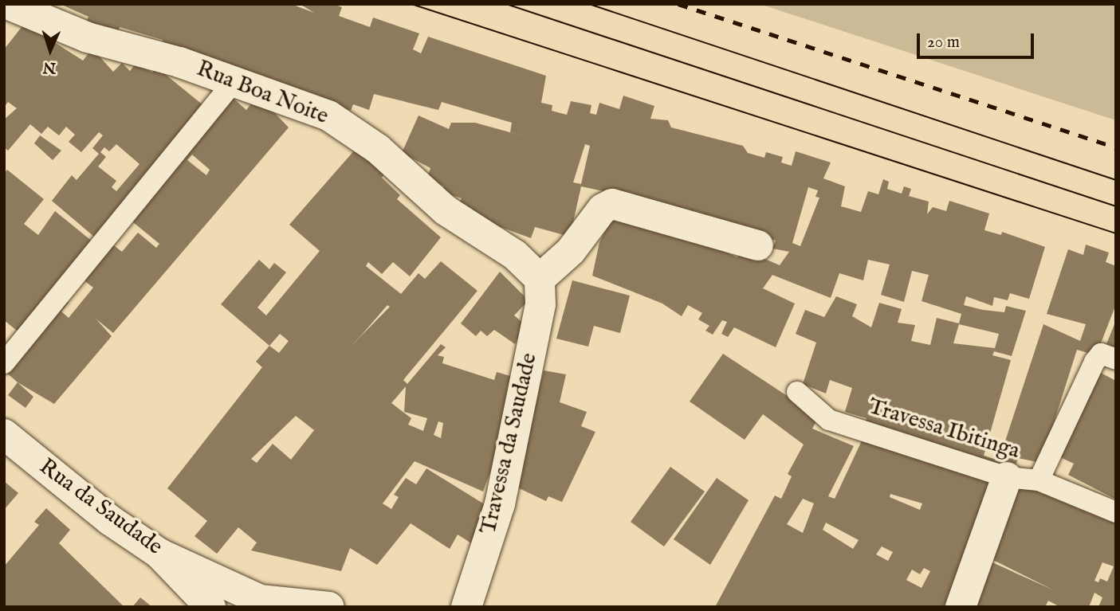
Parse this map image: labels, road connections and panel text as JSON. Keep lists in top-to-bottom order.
{
  "streets": {
    "street": ["Rua Boa Noite", "Travessa da Saudade", "Rua da Saudade"],
    "lane": ["Travessa Ibitinga"]
  },
  "crossings": [
    ["Rua Boa Noite", "Travessa da Saudade"]
  ],
  "scale_bar": "20 m",
  "north": "bottom"
}
